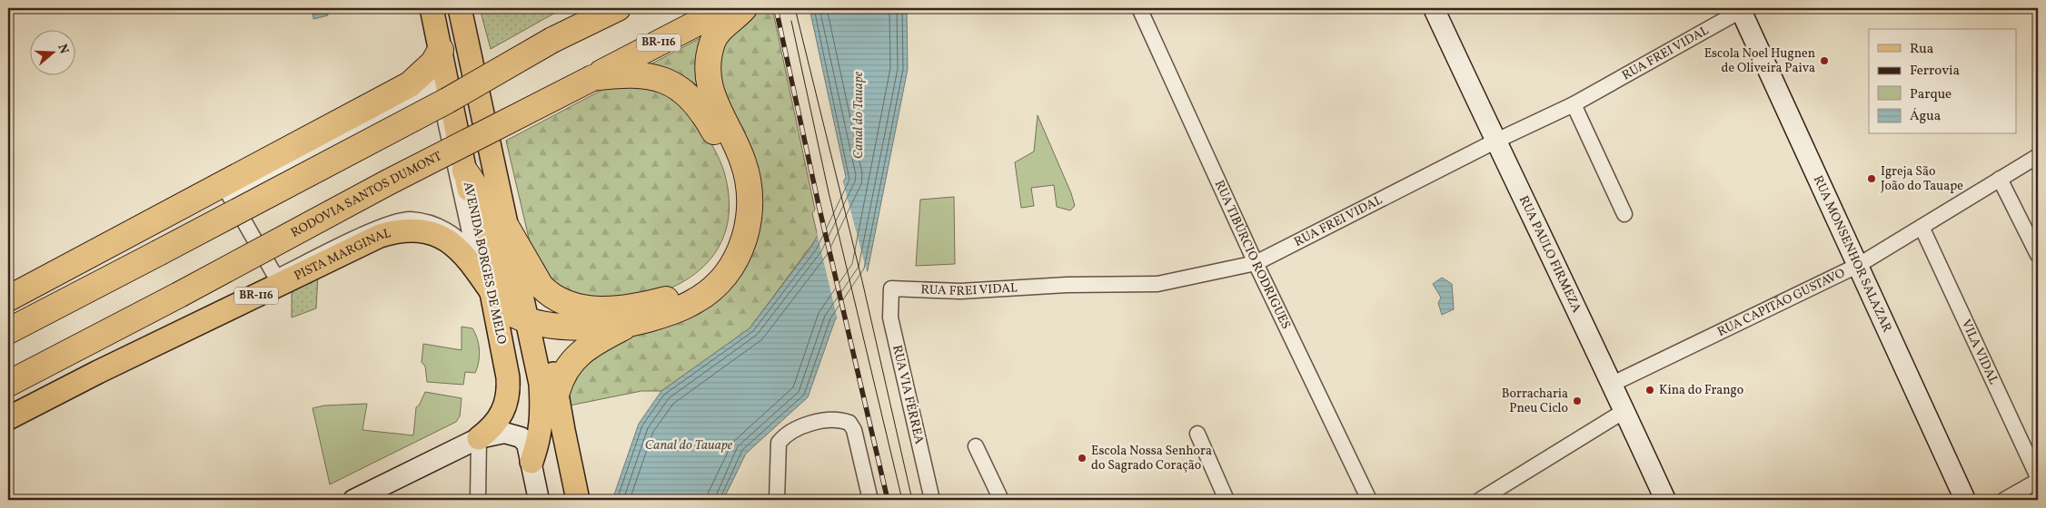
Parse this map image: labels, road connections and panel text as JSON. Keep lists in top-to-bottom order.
{
  "streets": {
    "highway": ["BR-116", "RODOVIA SANTOS DUMONT"],
    "main road": ["PISTA MARGINAL", "AVENIDA BORGES DE MELO"],
    "street": [
      "RUA FREI VIDAL",
      "RUA PAULO FIRMEZA",
      "RUA MONSENHOR SALAZAR",
      "RUA TIBÚRCIO RODRIGUES",
      "RUA CAPITÃO GUSTAVO",
      "VILA VIDAL",
      "RUA VIA FÉRREA"
    ]
  },
  "crossings": [
    ["RUA FREI VIDAL", "RUA PAULO FIRMEZA"],
    ["RUA FREI VIDAL", "RUA MONSENHOR SALAZAR"],
    ["RUA FREI VIDAL", "RUA TIBÚRCIO RODRIGUES"],
    ["RUA FREI VIDAL", "RUA VIA FÉRREA"],
    ["RUA PAULO FIRMEZA", "RUA CAPITÃO GUSTAVO"],
    ["RUA MONSENHOR SALAZAR", "RUA CAPITÃO GUSTAVO"],
    ["PISTA MARGINAL", "AVENIDA BORGES DE MELO"],
    ["RUA CAPITÃO GUSTAVO", "VILA VIDAL"]
  ],
  "water": ["Canal do Tauape"],
  "places": [
    "Escola Noel Hugnen de Oliveira Paiva",
    "Igreja São João do Tauape",
    "Kina do Frango",
    "Borracharia Pneu Ciclo",
    "Escola Nossa Senhora do Sagrado Coração"
  ],
  "legend": [
    "Rua",
    "Ferrovia",
    "Parque",
    "Água"
  ],
  "north": "right"
}
